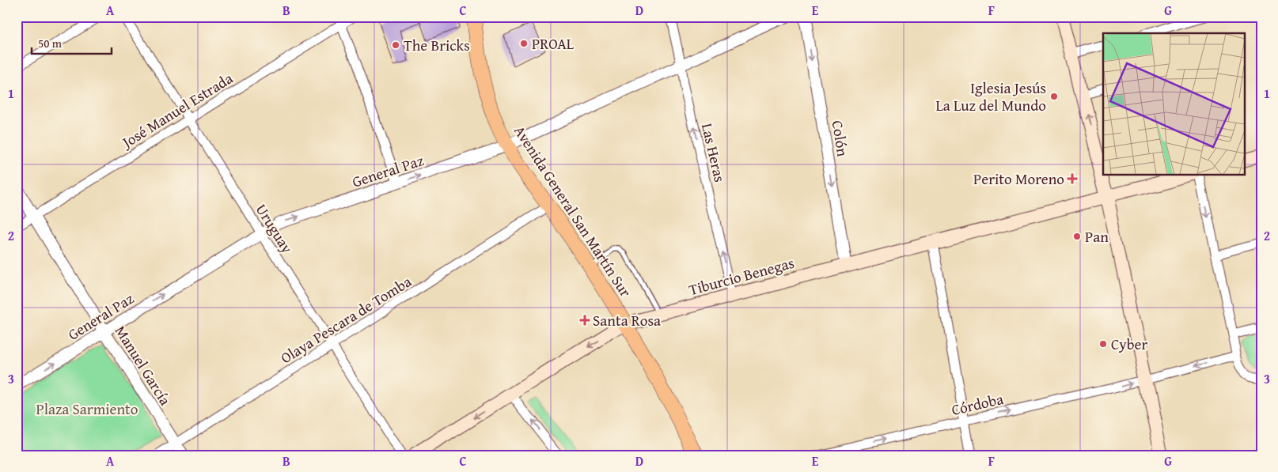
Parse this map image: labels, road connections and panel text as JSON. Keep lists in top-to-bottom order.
{
  "streets": {
    "main road": ["Avenida General San Martín Sur", "Tiburcio Benegas"],
    "street": [
      "José Manuel Estrada",
      "Colón",
      "Las Heras",
      "General Paz",
      "Uruguay",
      "Olaya Pescara de Tomba",
      "Manuel García",
      "Córdoba"
    ]
  },
  "crossings": [
    ["José Manuel Estrada", "Uruguay"],
    ["José Manuel Estrada", "Manuel García"],
    ["Colón", "Tiburcio Benegas"],
    ["Las Heras", "General Paz"],
    ["Las Heras", "Tiburcio Benegas"],
    ["General Paz", "Avenida General San Martín Sur"],
    ["General Paz", "Uruguay"],
    ["General Paz", "Manuel García"],
    ["Avenida General San Martín Sur", "Tiburcio Benegas"],
    ["Avenida General San Martín Sur", "Olaya Pescara de Tomba"],
    ["Uruguay", "Olaya Pescara de Tomba"],
    ["Olaya Pescara de Tomba", "Manuel García"]
  ],
  "one_way": ["Colón", "Las Heras", "General Paz"],
  "parks": ["Plaza Sarmiento"],
  "places": {
    "other": [
      "PROAL",
      "The Bricks",
      "Iglesia Jesús La Luz del Mundo",
      "Pan",
      "Cyber"
    ],
    "health": ["Perito Moreno", "Santa Rosa"]
  },
  "scale_bar": "50 m",
  "grid": {
    "columns": [
      "A",
      "B",
      "C",
      "D",
      "E",
      "F",
      "G"
    ],
    "rows": ["1", "2", "3"]
  }
}
